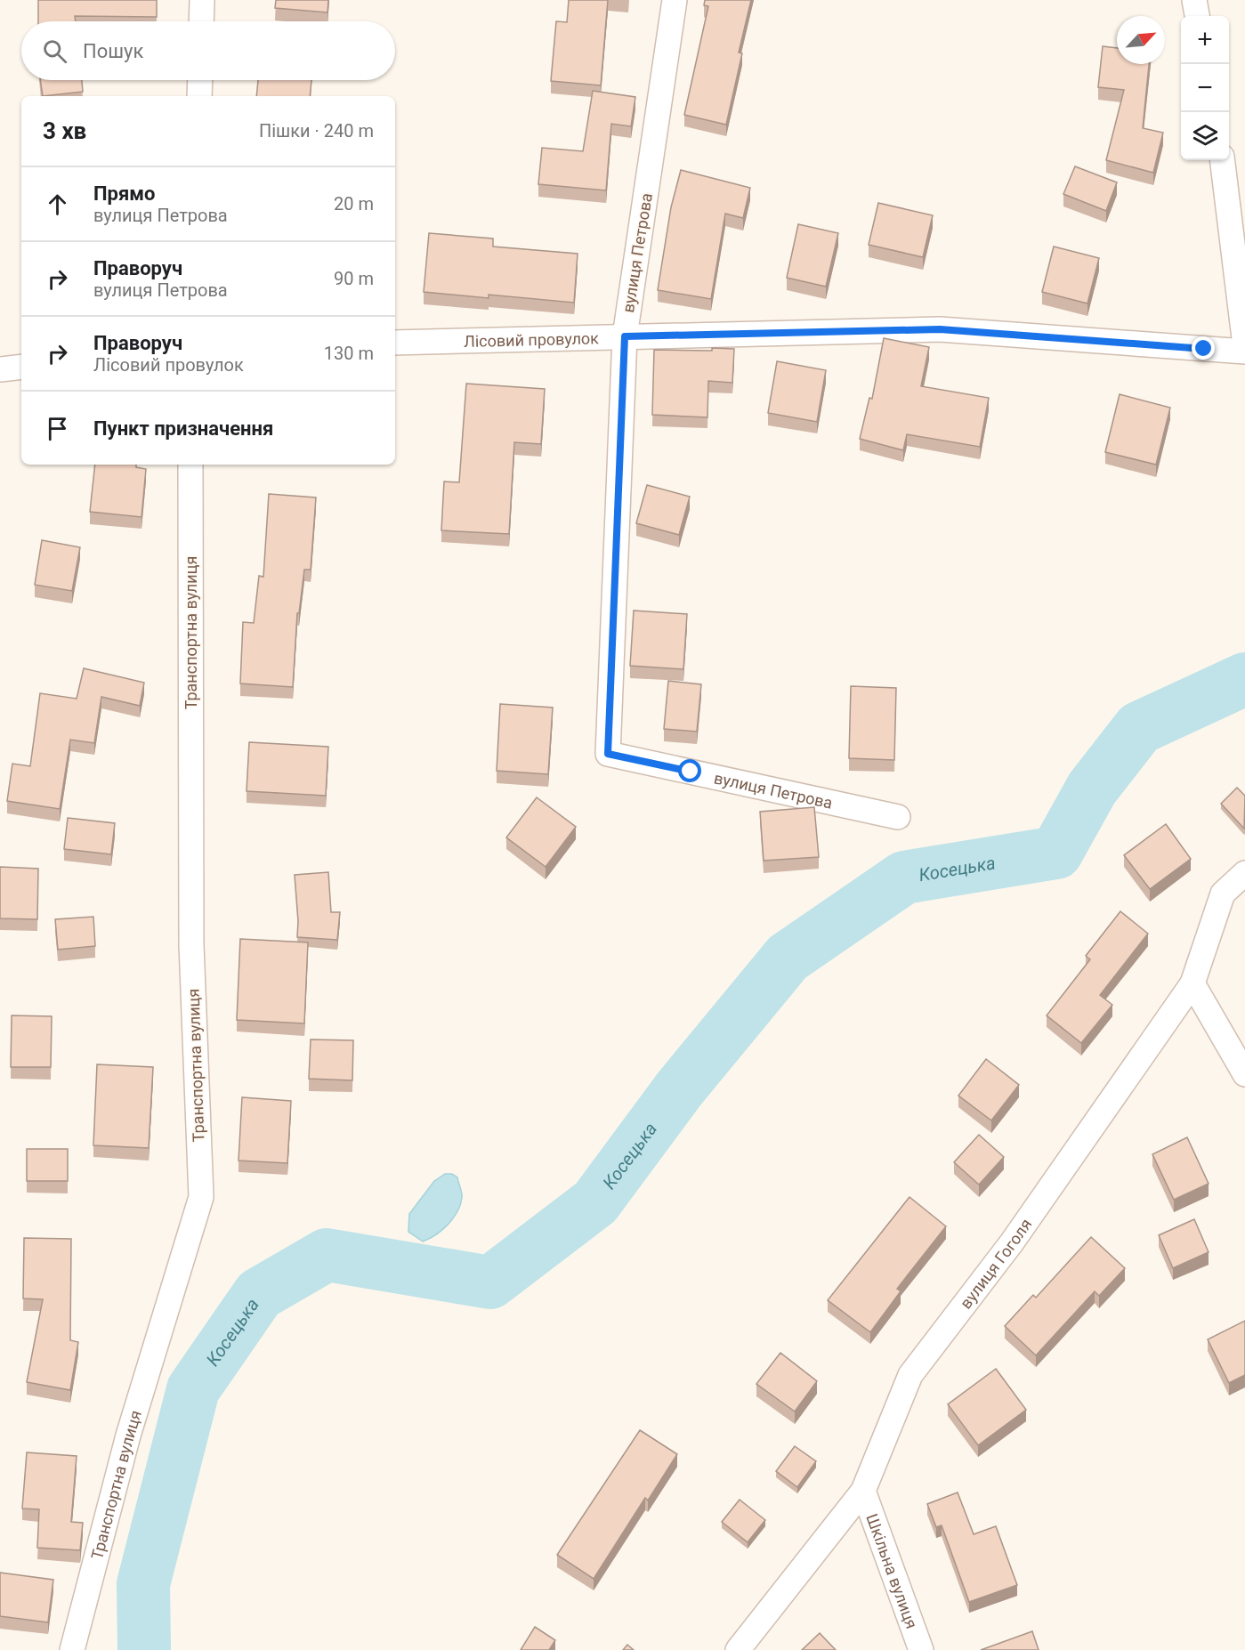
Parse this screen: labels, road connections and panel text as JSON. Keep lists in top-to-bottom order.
{
  "streets": {
    "street": [
      "вулиця Петрова",
      "Лісовий провулок",
      "Транспортна вулиця",
      "вулиця Гоголя",
      "Шкільна вулиця"
    ]
  },
  "crossings": [
    ["вулиця Петрова", "Лісовий провулок"],
    ["вулиця Гоголя", "Шкільна вулиця"]
  ],
  "water": ["Косецька"],
  "north": "top right",
  "page": {
    "map_buttons": ["+", "−"],
    "search": "Пошук",
    "heading": ["3 хв", "Пішки · 240 m"],
    "list": [
      ["Прямо", "вулиця Петрова", "20 m"],
      ["Праворуч", "вулиця Петрова", "90 m"],
      ["Праворуч", "Лісовий провулок", "130 m"],
      "Пункт призначення"
    ]
  }
}
